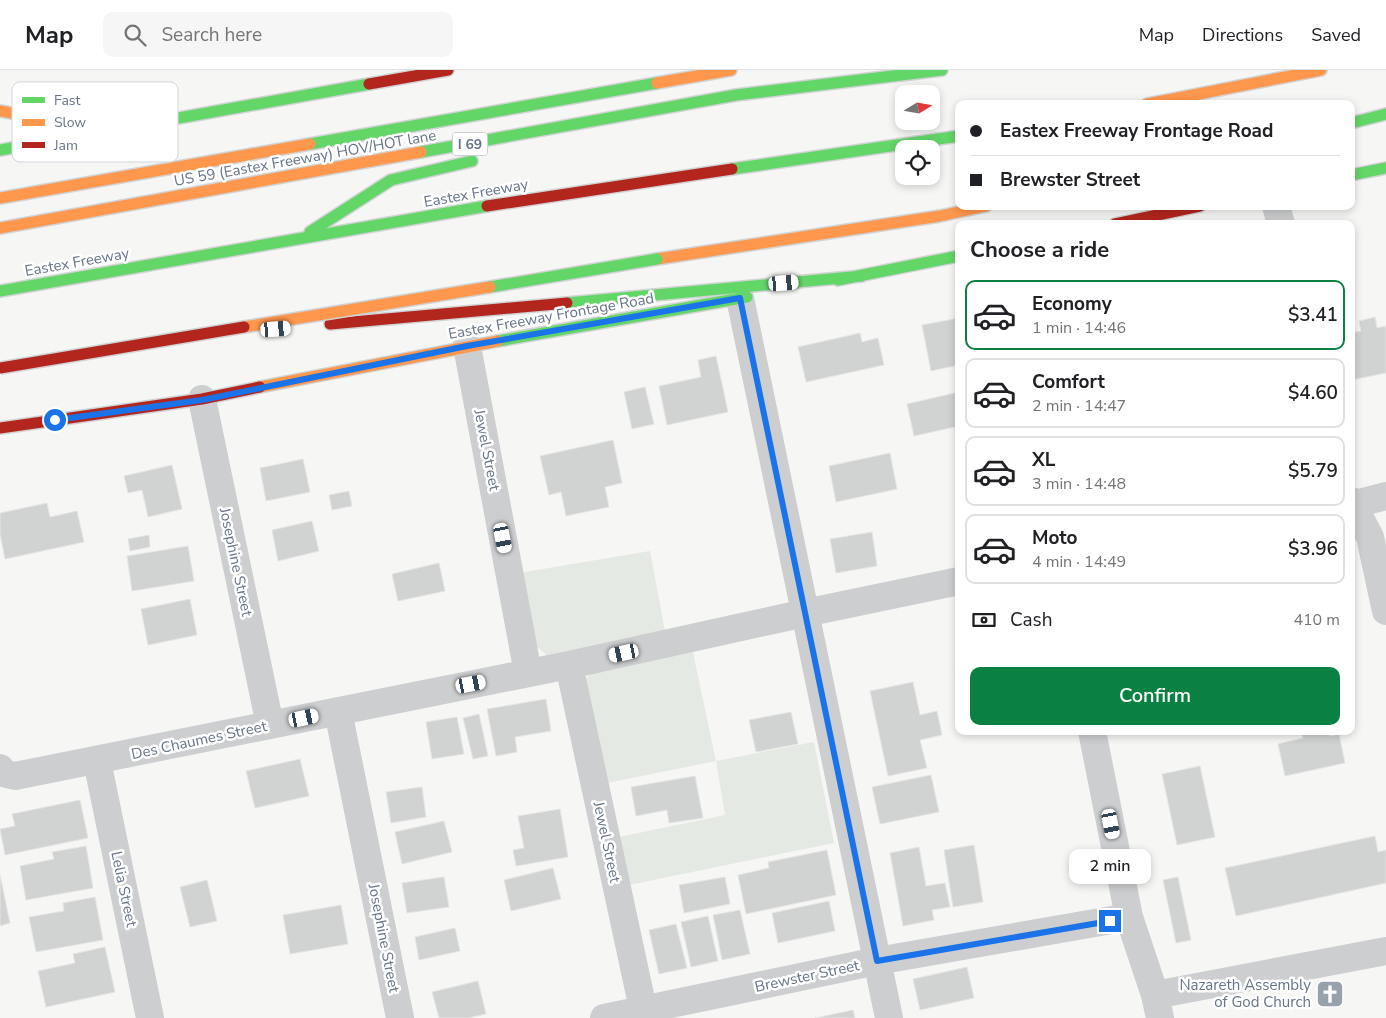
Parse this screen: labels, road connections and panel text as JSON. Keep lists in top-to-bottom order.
{
  "streets": {
    "main road": [
      "I 69",
      "US 59 (Eastex Freeway) HOV/HOT lane",
      "Eastex Freeway",
      "Eastex Freeway Frontage Road"
    ],
    "street": [
      "Jewel Street",
      "Josephine Street",
      "Des Chaumes Street",
      "Lelia Street",
      "Brewster Street"
    ]
  },
  "crossings": [
    ["Eastex Freeway Frontage Road", "Jewel Street"],
    ["Eastex Freeway Frontage Road", "Josephine Street"],
    ["Jewel Street", "Des Chaumes Street"],
    ["Jewel Street", "Brewster Street"],
    ["Josephine Street", "Des Chaumes Street"],
    ["Des Chaumes Street", "Lelia Street"]
  ],
  "places": {
    "church": ["Nazareth Assembly of God Church"]
  },
  "legend": ["Fast", "Slow", "Jam"],
  "north": "right",
  "page": {
    "header": "Map",
    "search": "Search here",
    "nav": ["Map", "Directions", "Saved"],
    "banner": ["Eastex Freeway Frontage Road", "Brewster Street"],
    "heading": "Choose a ride",
    "list": [
      {
        "name": "Economy",
        "note": "1 min · 14:46",
        "value": "$3.41"
      },
      {
        "name": "Comfort",
        "note": "2 min · 14:47",
        "value": "$4.60"
      },
      {
        "name": "XL",
        "note": "3 min · 14:48",
        "value": "$5.79"
      },
      {
        "name": "Moto",
        "note": "4 min · 14:49",
        "value": "$3.96"
      }
    ],
    "pay": ["Cash", "410 m"],
    "buttons": "Confirm",
    "bubble": "2 min"
  }
}
